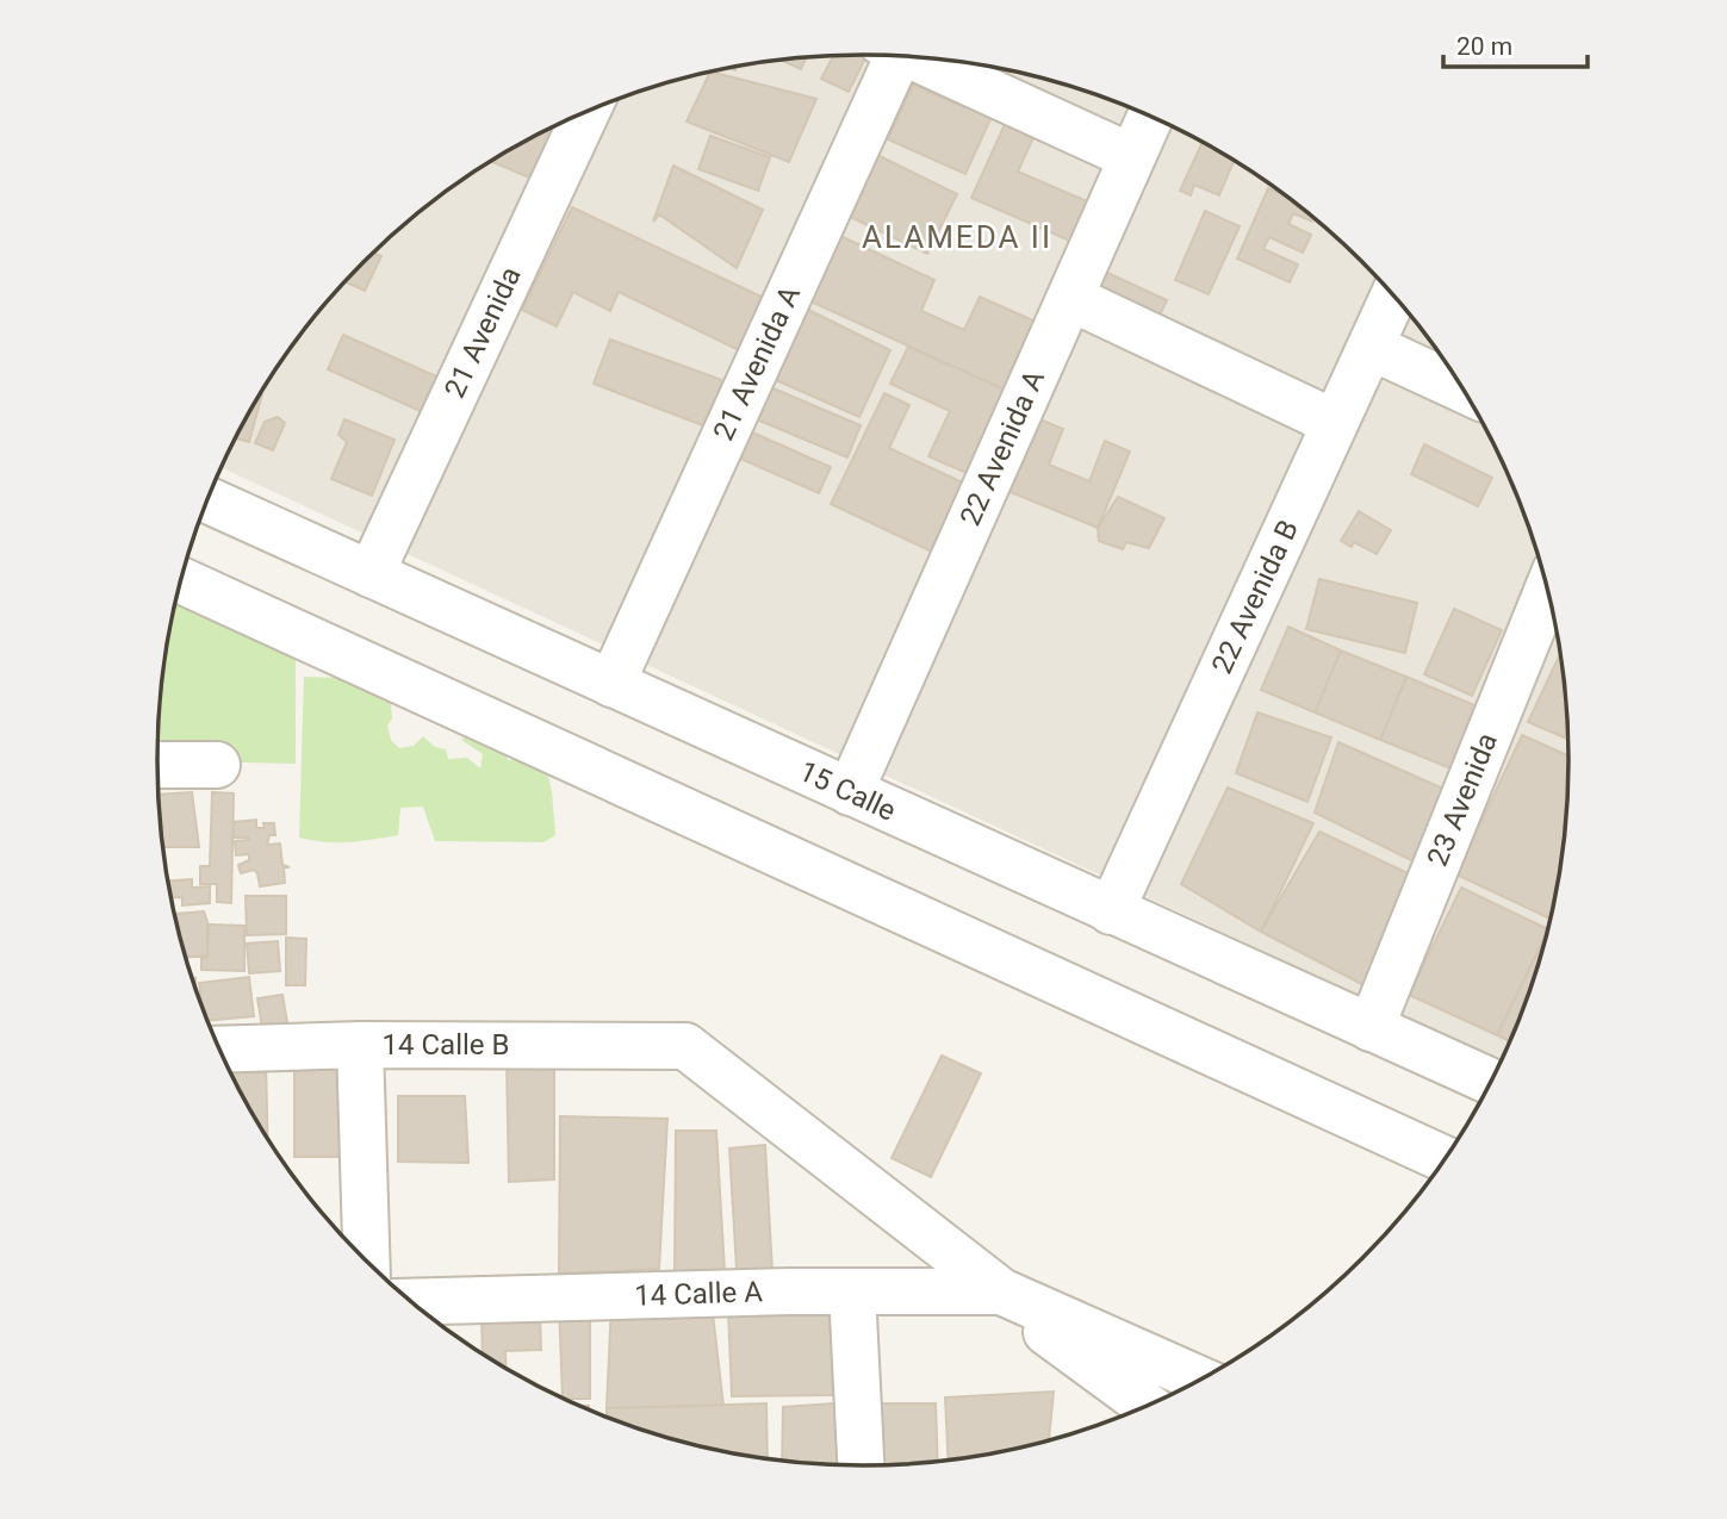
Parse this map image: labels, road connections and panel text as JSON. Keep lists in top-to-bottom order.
{
  "streets": {
    "street": [
      "21 Avenida",
      "21 Avenida A",
      "22 Avenida A",
      "22 Avenida B",
      "15 Calle",
      "23 Avenida",
      "14 Calle B",
      "14 Calle A"
    ]
  },
  "crossings": [
    ["21 Avenida", "15 Calle"],
    ["21 Avenida A", "15 Calle"],
    ["22 Avenida A", "15 Calle"],
    ["22 Avenida B", "15 Calle"],
    ["15 Calle", "23 Avenida"],
    ["14 Calle B", "14 Calle A"]
  ],
  "districts": ["ALAMEDA II"],
  "scale_bar": "20 m"
}
